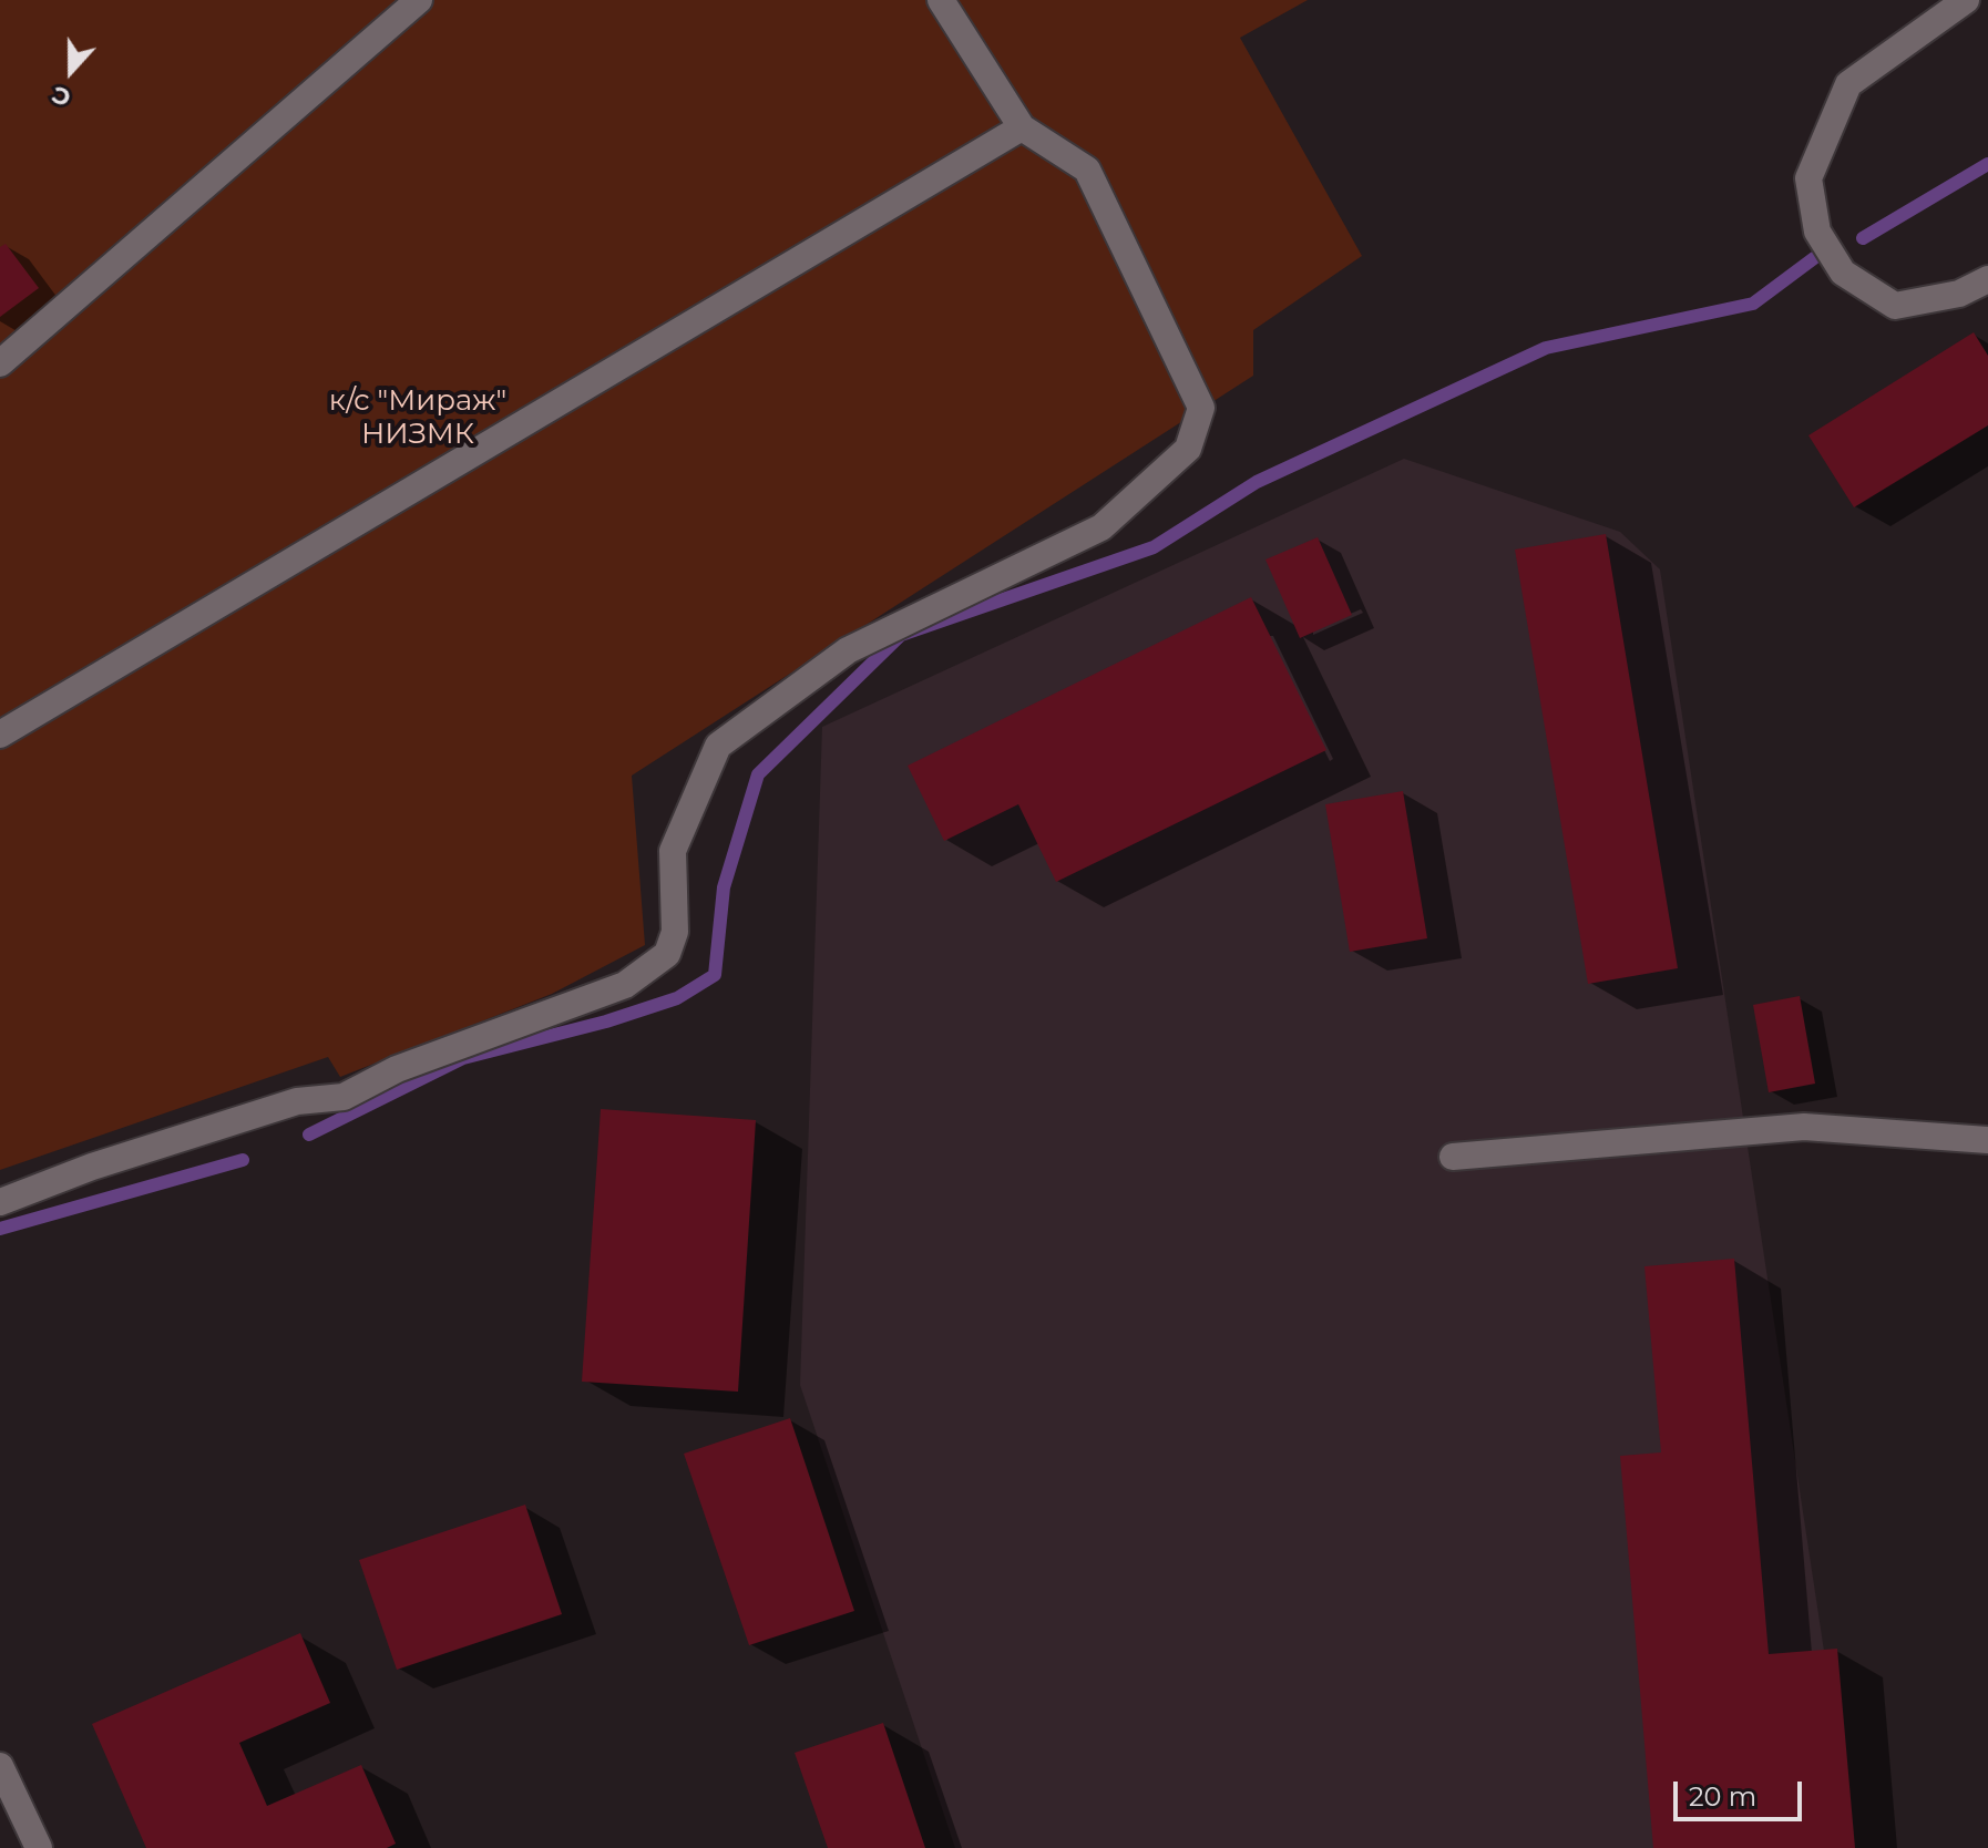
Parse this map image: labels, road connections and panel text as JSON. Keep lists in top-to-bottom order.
{
  "parks": ["к/с \"Мираж\" НИЗМК"],
  "scale_bar": "20 m",
  "north": "bottom"
}
